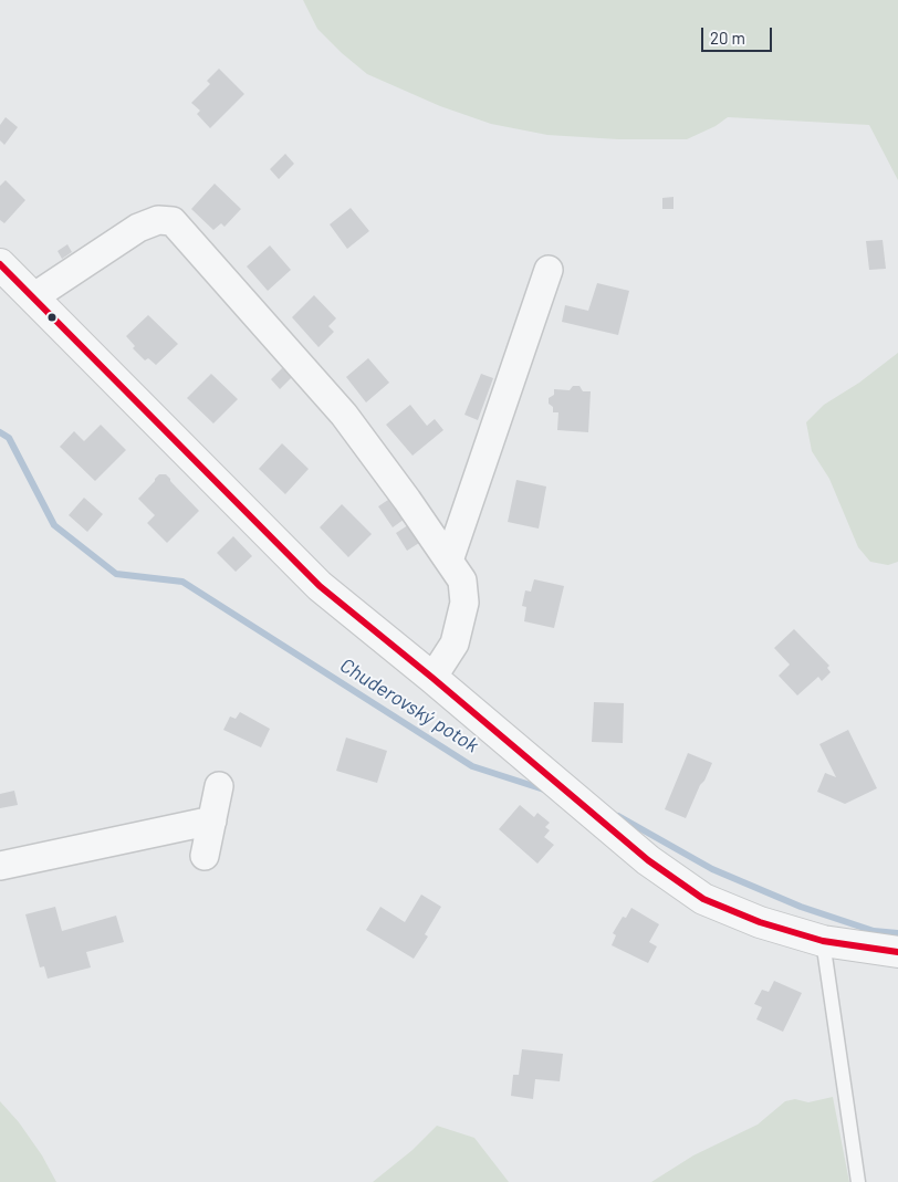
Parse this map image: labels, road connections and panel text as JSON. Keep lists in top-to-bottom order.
{
  "water": ["Chuderovský potok"],
  "scale_bar": "20 m"
}
